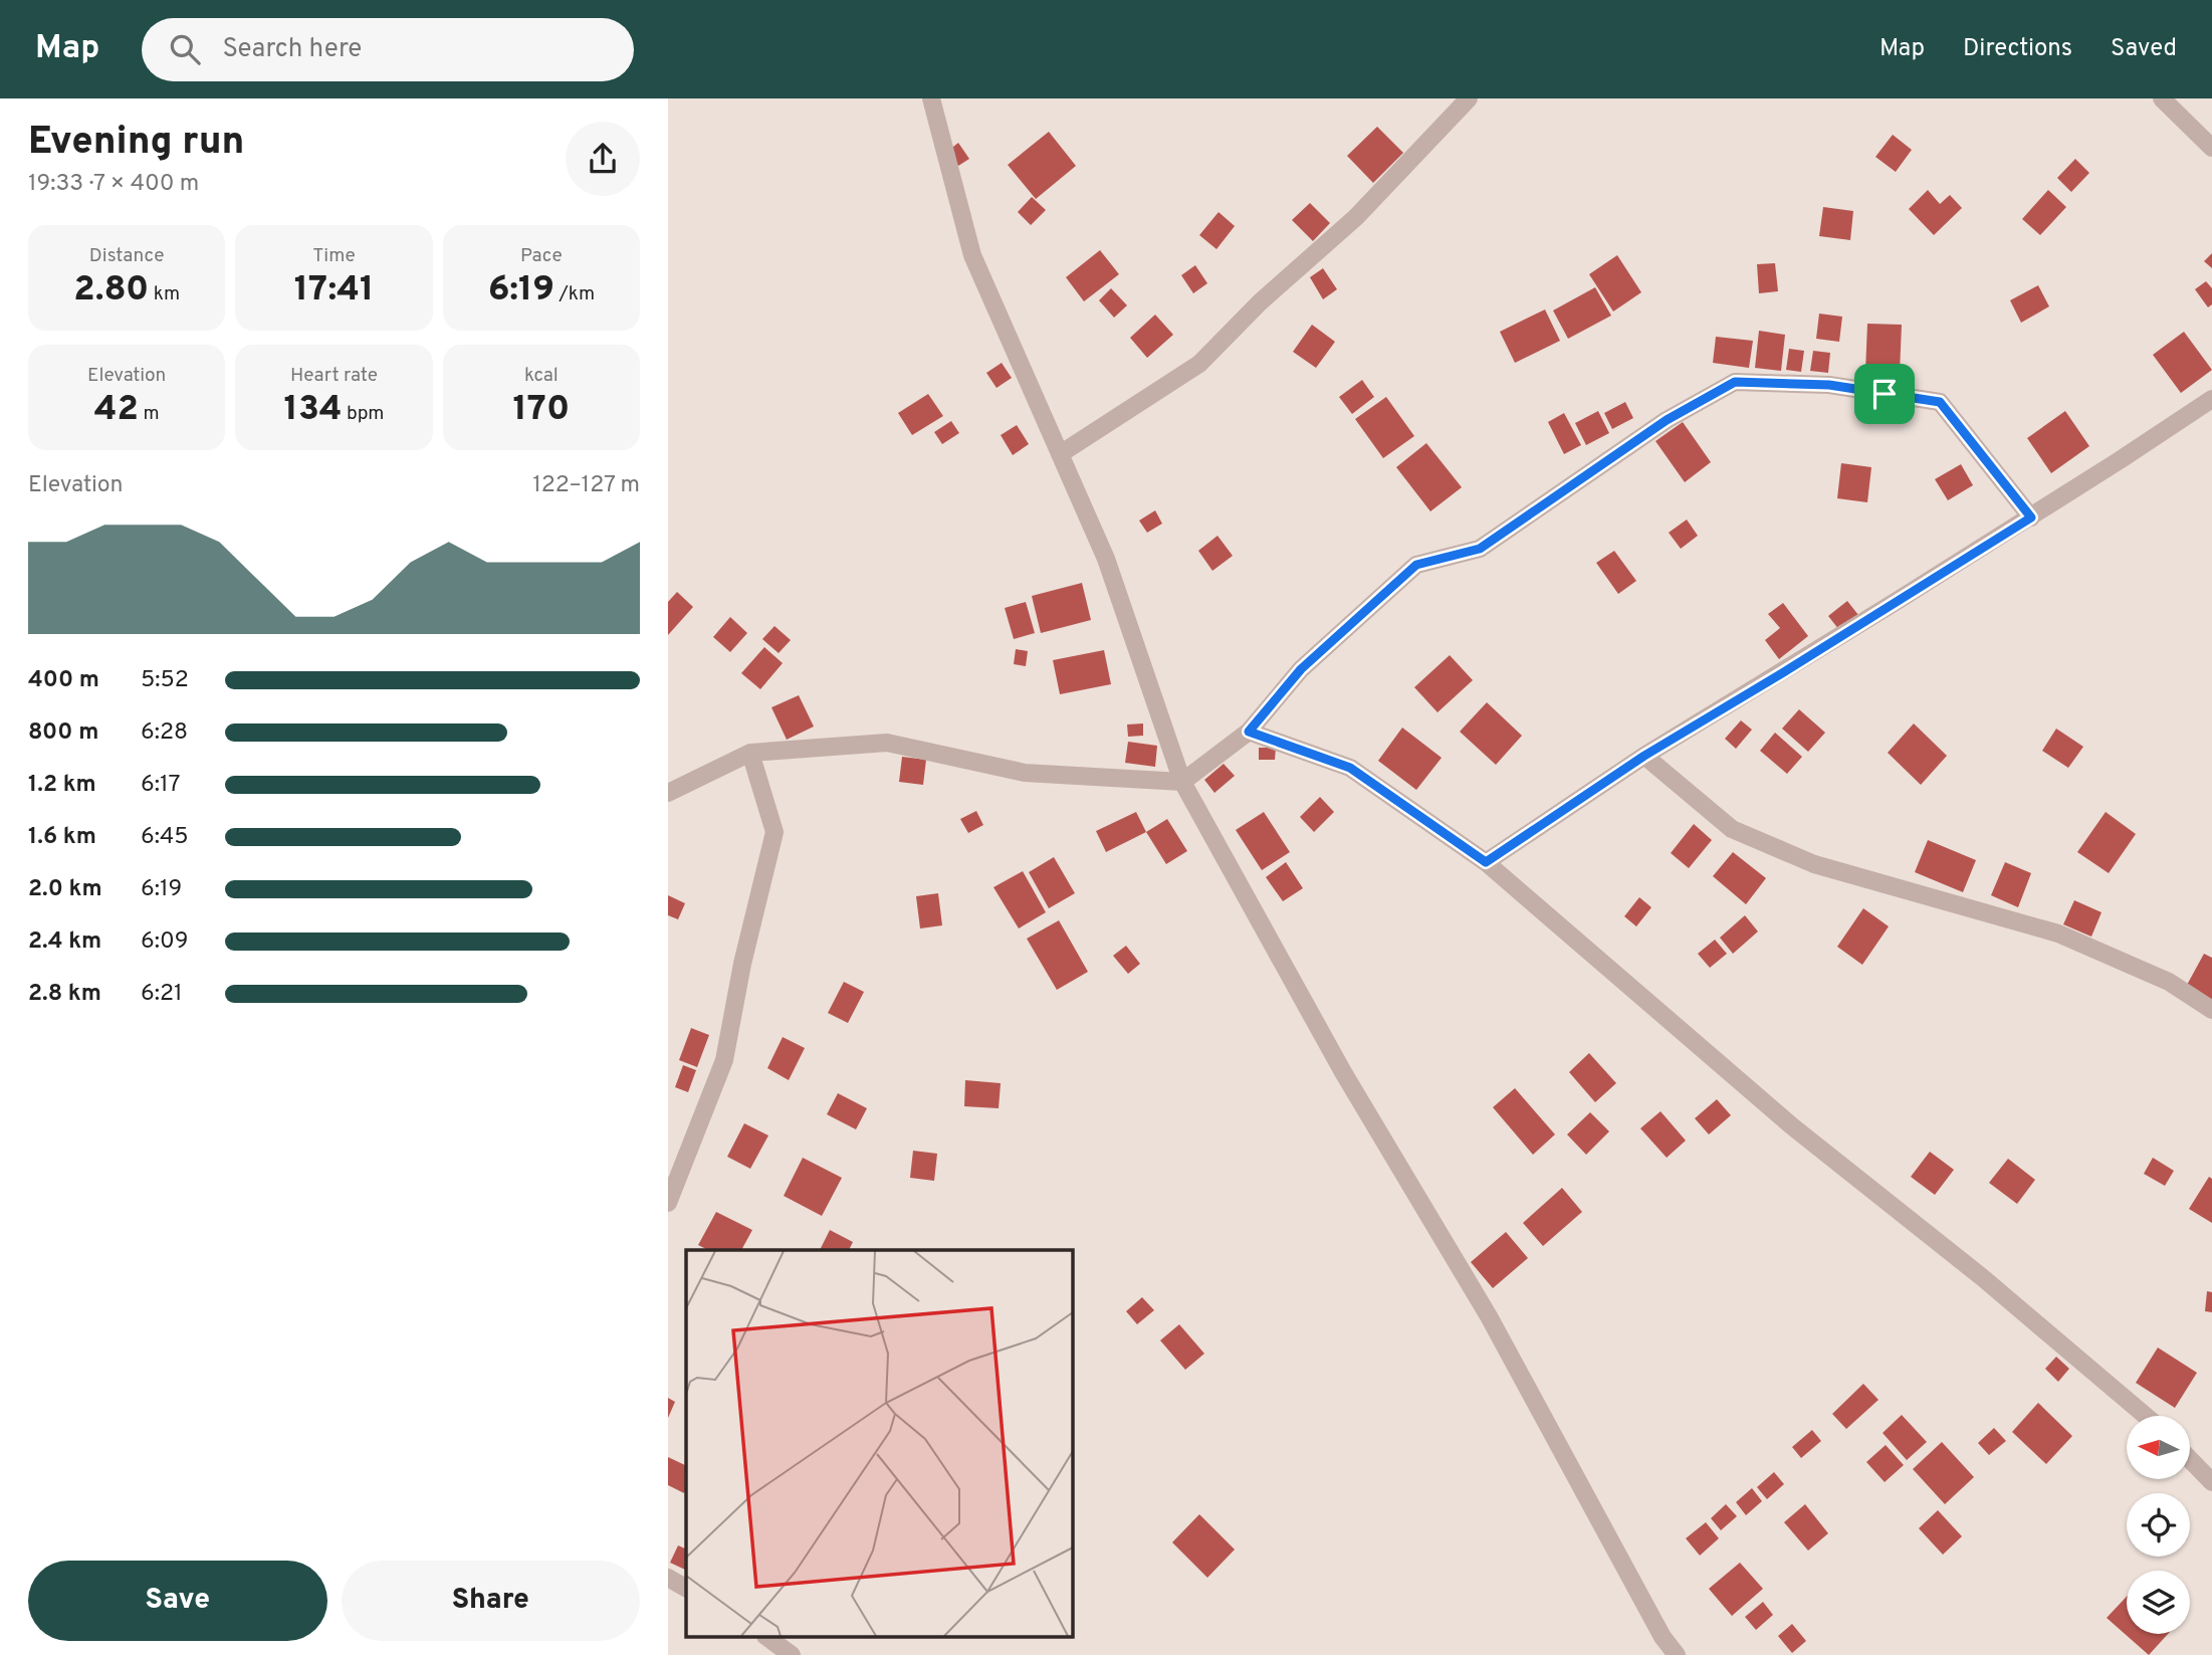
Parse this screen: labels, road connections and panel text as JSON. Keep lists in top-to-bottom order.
{
  "north": "left",
  "page": {
    "header": "Map",
    "search": "Search here",
    "nav": ["Map", "Directions", "Saved"],
    "heading": ["Evening run", "19:33 · 7 × 400 m"],
    "stats": [
      ["Distance", "2.80 km"],
      ["Time", "17:41"],
      ["Pace", "6:19 /km"],
      ["Elevation", "42 m"],
      ["Heart rate", "134 bpm"],
      ["kcal", "170"]
    ],
    "chart": ["Elevation", "122–127 m"],
    "list": [
      {
        "name": "400 m",
        "note": "5:52"
      },
      {
        "name": "800 m",
        "note": "6:28"
      },
      {
        "name": "1.2 km",
        "note": "6:17"
      },
      {
        "name": "1.6 km",
        "note": "6:45"
      },
      {
        "name": "2.0 km",
        "note": "6:19"
      },
      {
        "name": "2.4 km",
        "note": "6:09"
      },
      {
        "name": "2.8 km",
        "note": "6:21"
      }
    ],
    "buttons": ["Save", "Share"]
  }
}
